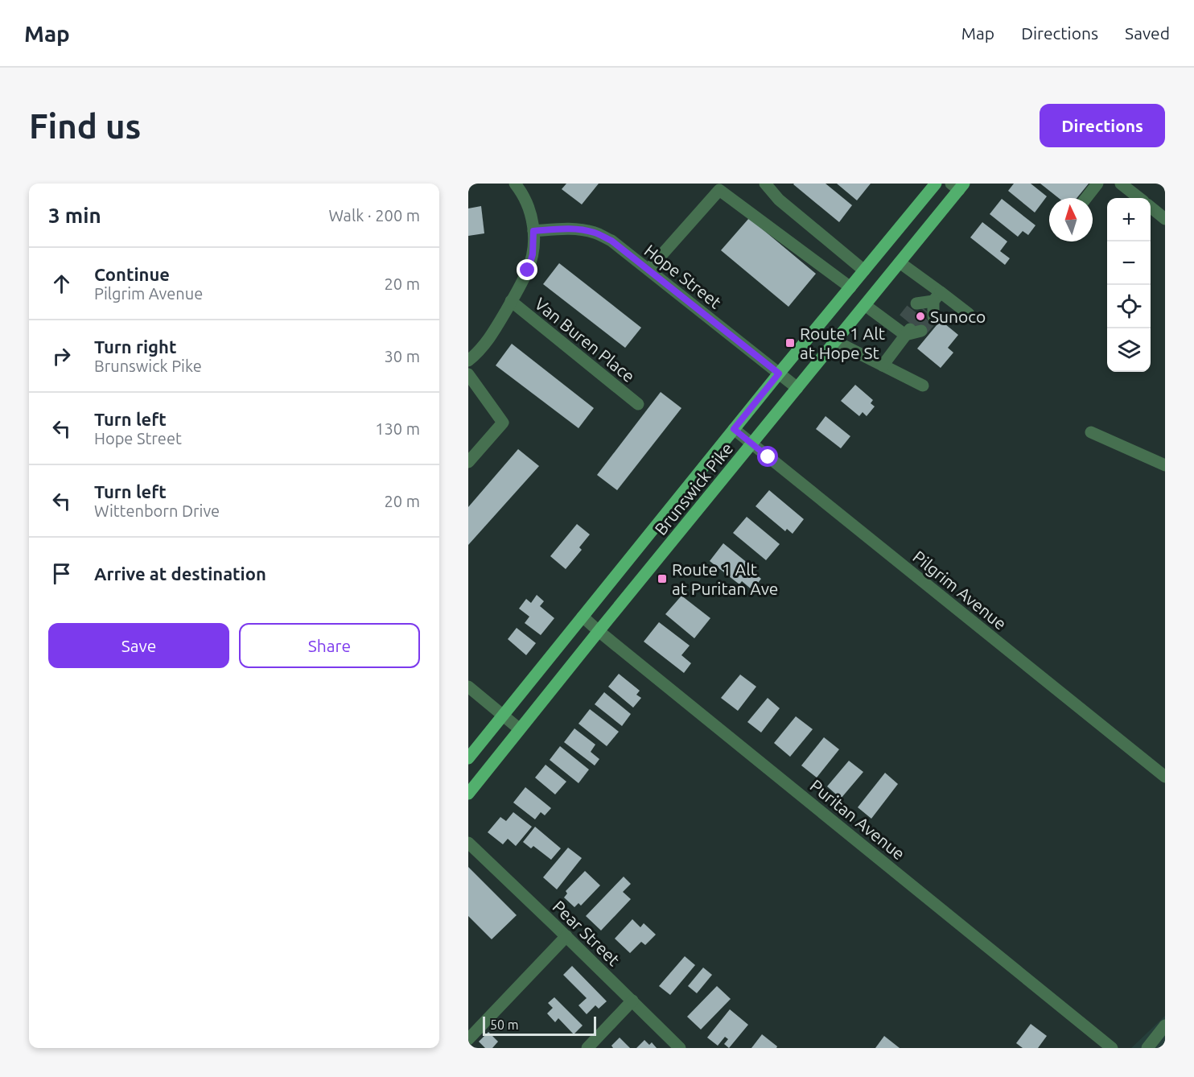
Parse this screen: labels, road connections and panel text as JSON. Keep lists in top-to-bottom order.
{
  "streets": {
    "main road": ["Brunswick Pike"],
    "street": [
      "Hope Street",
      "Van Buren Place",
      "Pilgrim Avenue",
      "Puritan Avenue",
      "Pear Street"
    ]
  },
  "crossings": [
    ["Hope Street", "Brunswick Pike"],
    ["Brunswick Pike", "Pilgrim Avenue"],
    ["Brunswick Pike", "Puritan Avenue"]
  ],
  "places": {
    "other": ["Sunoco"],
    "transit": ["Route 1 Alt at Hope St", "Route 1 Alt at Puritan Ave"]
  },
  "scale_bar": "50 m",
  "north": "top",
  "page": {
    "header": "Map",
    "nav": ["Map", "Directions", "Saved"],
    "buttons": [
      "Directions",
      ["Save", "Share"]
    ],
    "title": "Find us",
    "heading": ["3 min", "Walk · 200 m"],
    "map_buttons": ["+", "−"],
    "list": [
      ["Continue", "Pilgrim Avenue", "20 m"],
      ["Turn right", "Brunswick Pike", "30 m"],
      ["Turn left", "Hope Street", "130 m"],
      ["Turn left", "Wittenborn Drive", "20 m"],
      "Arrive at destination"
    ],
    "scale": "50 m"
  }
}
